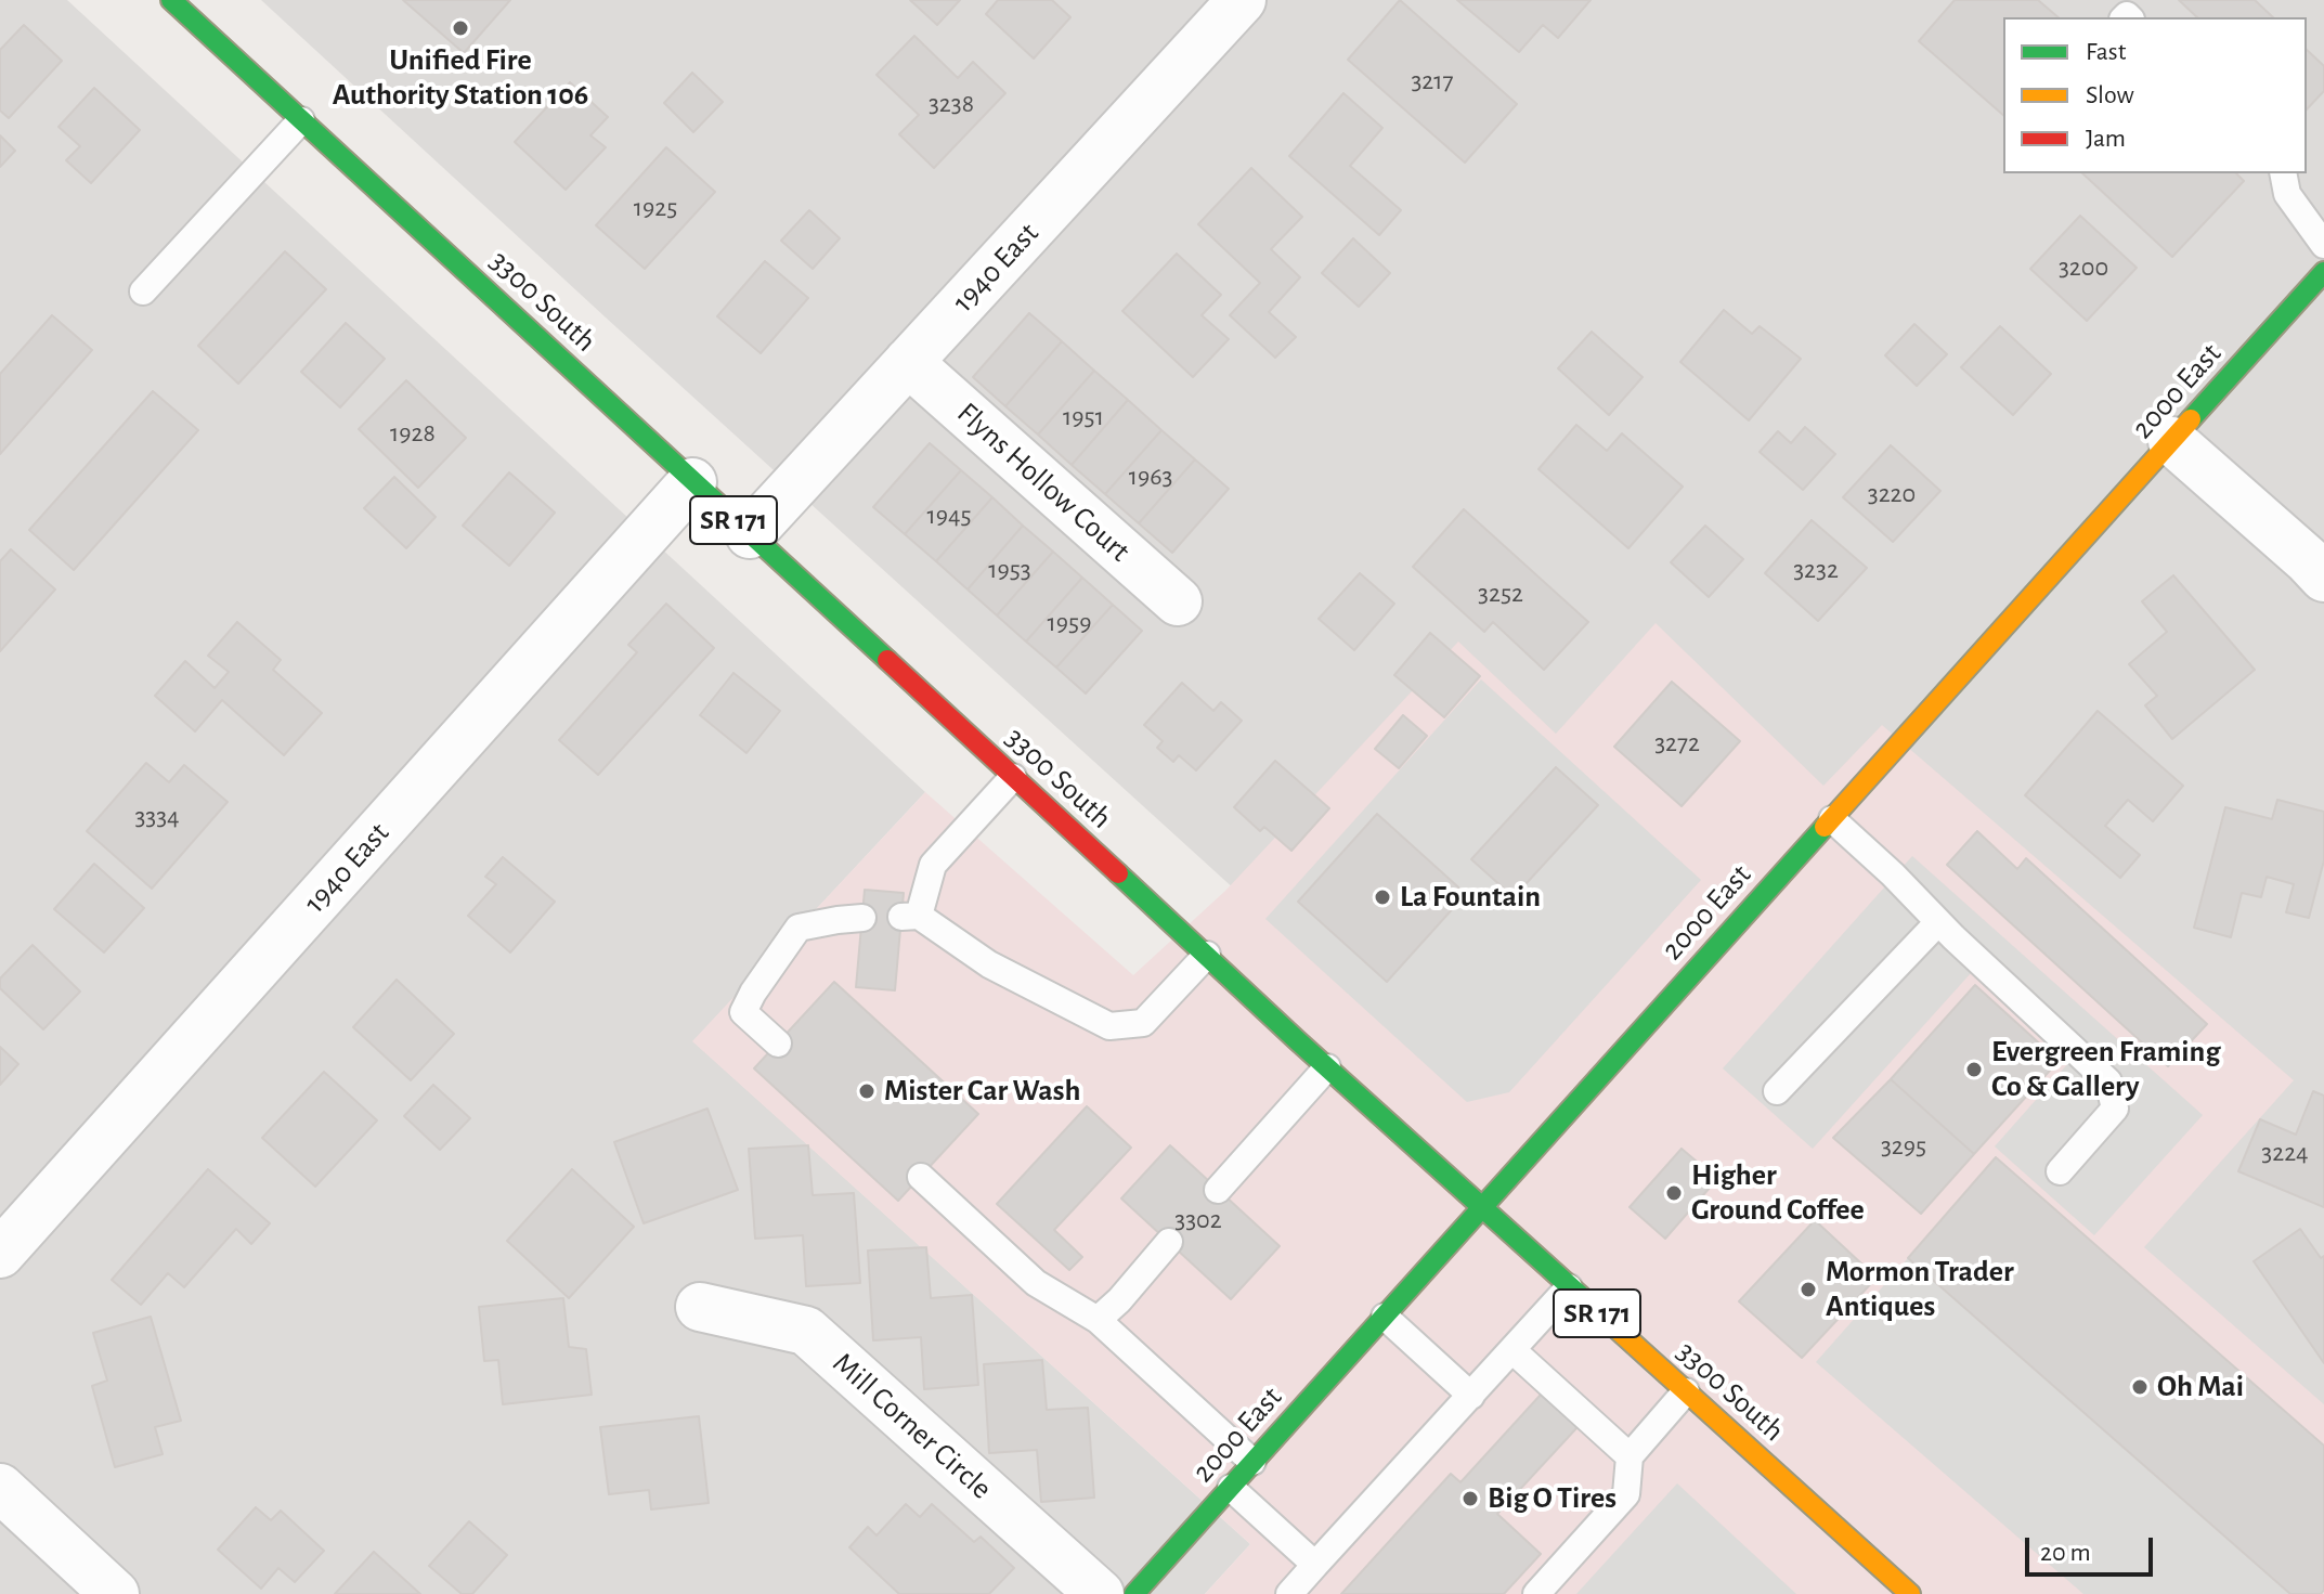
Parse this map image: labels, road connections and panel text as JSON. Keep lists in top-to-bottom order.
{
  "streets": {
    "main road": ["3300 South", "2000 East", "SR 171"],
    "street": ["1940 East", "Flyns Hollow Court", "Mill Corner Circle"]
  },
  "crossings": [
    ["1940 East", "3300 South"],
    ["1940 East", "Flyns Hollow Court"],
    ["3300 South", "2000 East"]
  ],
  "places": [
    "Unified Fire Authority Station 106",
    "La Fountain",
    "Evergreen Framing Co & Gallery",
    "Mister Car Wash",
    "Higher Ground Coffee",
    "Mormon Trader Antiques",
    "Oh Mai",
    "Big O Tires"
  ],
  "house_numbers": [
    "3217",
    "3238",
    "1925",
    "3200",
    "1951",
    "1928",
    "1963",
    "3220",
    "1945",
    "1953",
    "3232",
    "3252",
    "1959",
    "3272",
    "3334",
    "3295",
    "3224",
    "3302"
  ],
  "legend": ["Fast", "Slow", "Jam"],
  "scale_bar": "20 m"
}
